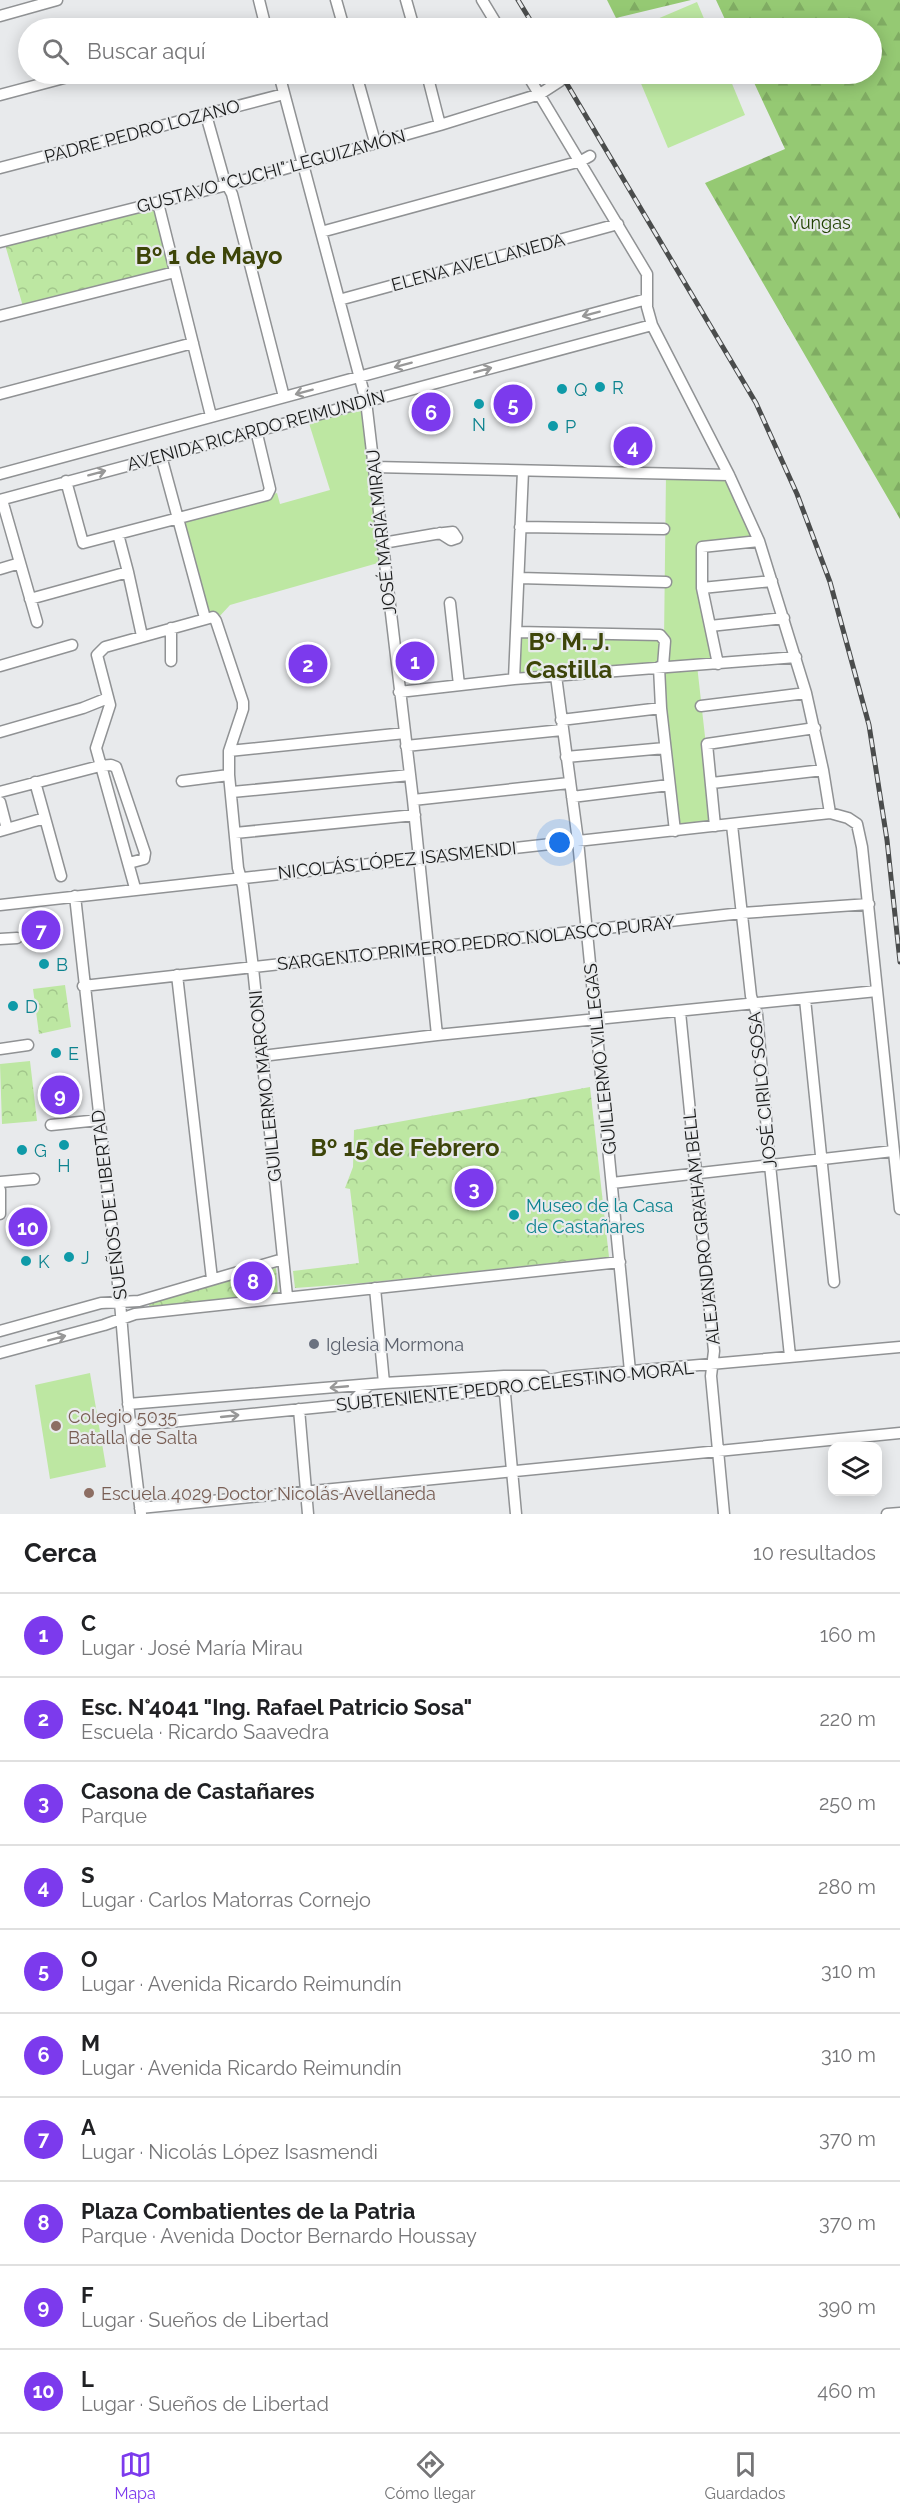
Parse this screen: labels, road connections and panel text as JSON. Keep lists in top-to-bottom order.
{
  "streets": {
    "street": [
      "PADRE PEDRO LOZANO",
      "GUSTAVO \"CUCHI\" LEGUIZAMÓN",
      "ELENA AVELLANEDA",
      "AVENIDA RICARDO REIMUNDÍN",
      "JOSÉ MARÍA MIRAU",
      "NICOLÁS LÓPEZ ISASMENDI",
      "SARGENTO PRIMERO PEDRO NOLASCO PURAY",
      "GUILLERMO VILLEGAS",
      "GUILLERMO MARCONI",
      "JOSÉ CIRILO SOSA",
      "SUEÑOS DE LIBERTAD",
      "ALEJANDRO GRAHAM BELL",
      "SUBTENIENTE PEDRO CELESTINO MORAL"
    ]
  },
  "crossings": [
    ["PADRE PEDRO LOZANO", "JOSÉ MARÍA MIRAU"],
    ["GUSTAVO \"CUCHI\" LEGUIZAMÓN", "JOSÉ MARÍA MIRAU"],
    ["ELENA AVELLANEDA", "JOSÉ MARÍA MIRAU"],
    ["AVENIDA RICARDO REIMUNDÍN", "JOSÉ MARÍA MIRAU"],
    ["JOSÉ MARÍA MIRAU", "NICOLÁS LÓPEZ ISASMENDI"],
    ["JOSÉ MARÍA MIRAU", "SARGENTO PRIMERO PEDRO NOLASCO PURAY"],
    ["NICOLÁS LÓPEZ ISASMENDI", "GUILLERMO VILLEGAS"],
    ["NICOLÁS LÓPEZ ISASMENDI", "GUILLERMO MARCONI"],
    ["NICOLÁS LÓPEZ ISASMENDI", "JOSÉ CIRILO SOSA"],
    ["NICOLÁS LÓPEZ ISASMENDI", "SUEÑOS DE LIBERTAD"],
    ["SARGENTO PRIMERO PEDRO NOLASCO PURAY", "GUILLERMO VILLEGAS"],
    ["SARGENTO PRIMERO PEDRO NOLASCO PURAY", "GUILLERMO MARCONI"],
    ["SARGENTO PRIMERO PEDRO NOLASCO PURAY", "JOSÉ CIRILO SOSA"],
    ["SARGENTO PRIMERO PEDRO NOLASCO PURAY", "SUEÑOS DE LIBERTAD"],
    ["GUILLERMO VILLEGAS", "SUBTENIENTE PEDRO CELESTINO MORAL"],
    ["JOSÉ CIRILO SOSA", "SUBTENIENTE PEDRO CELESTINO MORAL"],
    ["SUEÑOS DE LIBERTAD", "SUBTENIENTE PEDRO CELESTINO MORAL"],
    ["ALEJANDRO GRAHAM BELL", "SUBTENIENTE PEDRO CELESTINO MORAL"]
  ],
  "districts": ["Bº 1 de Mayo", "Bº M. J. Castilla", "Bº 15 de Febrero"],
  "parks": ["Yungas"],
  "places": [
    "R",
    "Q",
    "N",
    "P",
    "B",
    "D",
    "E",
    "H",
    "G",
    "Museo de la Casa de Castañares",
    "J",
    "K",
    "Iglesia Mormona",
    "Colegio 5035 Batalla de Salta",
    "Escuela 4029 Doctor Nicolás Avellaneda"
  ],
  "page": {
    "search": "Buscar aquí",
    "pins": [
      "5",
      "6",
      "4",
      "1",
      "2",
      "7",
      "9",
      "3",
      "10",
      "8"
    ],
    "heading": ["Cerca", "10 resultados"],
    "list": [
      {
        "mark": "1",
        "name": "C",
        "note": "Lugar · José María Mirau",
        "value": "160 m"
      },
      {
        "mark": "2",
        "name": "Esc. N°4041 \"Ing. Rafael Patricio Sosa\"",
        "note": "Escuela · Ricardo Saavedra",
        "value": "220 m"
      },
      {
        "mark": "3",
        "name": "Casona de Castañares",
        "note": "Parque",
        "value": "250 m"
      },
      {
        "mark": "4",
        "name": "S",
        "note": "Lugar · Carlos Matorras Cornejo",
        "value": "280 m"
      },
      {
        "mark": "5",
        "name": "O",
        "note": "Lugar · Avenida Ricardo Reimundín",
        "value": "310 m"
      },
      {
        "mark": "6",
        "name": "M",
        "note": "Lugar · Avenida Ricardo Reimundín",
        "value": "310 m"
      },
      {
        "mark": "7",
        "name": "A",
        "note": "Lugar · Nicolás López Isasmendi",
        "value": "370 m"
      },
      {
        "mark": "8",
        "name": "Plaza Combatientes de la Patria",
        "note": "Parque · Avenida Doctor Bernardo Houssay",
        "value": "370 m"
      },
      {
        "mark": "9",
        "name": "F",
        "note": "Lugar · Sueños de Libertad",
        "value": "390 m"
      },
      {
        "mark": "10",
        "name": "L",
        "note": "Lugar · Sueños de Libertad",
        "value": "460 m"
      }
    ],
    "nav": ["Mapa", "Cómo llegar", "Guardados"]
  }
}
